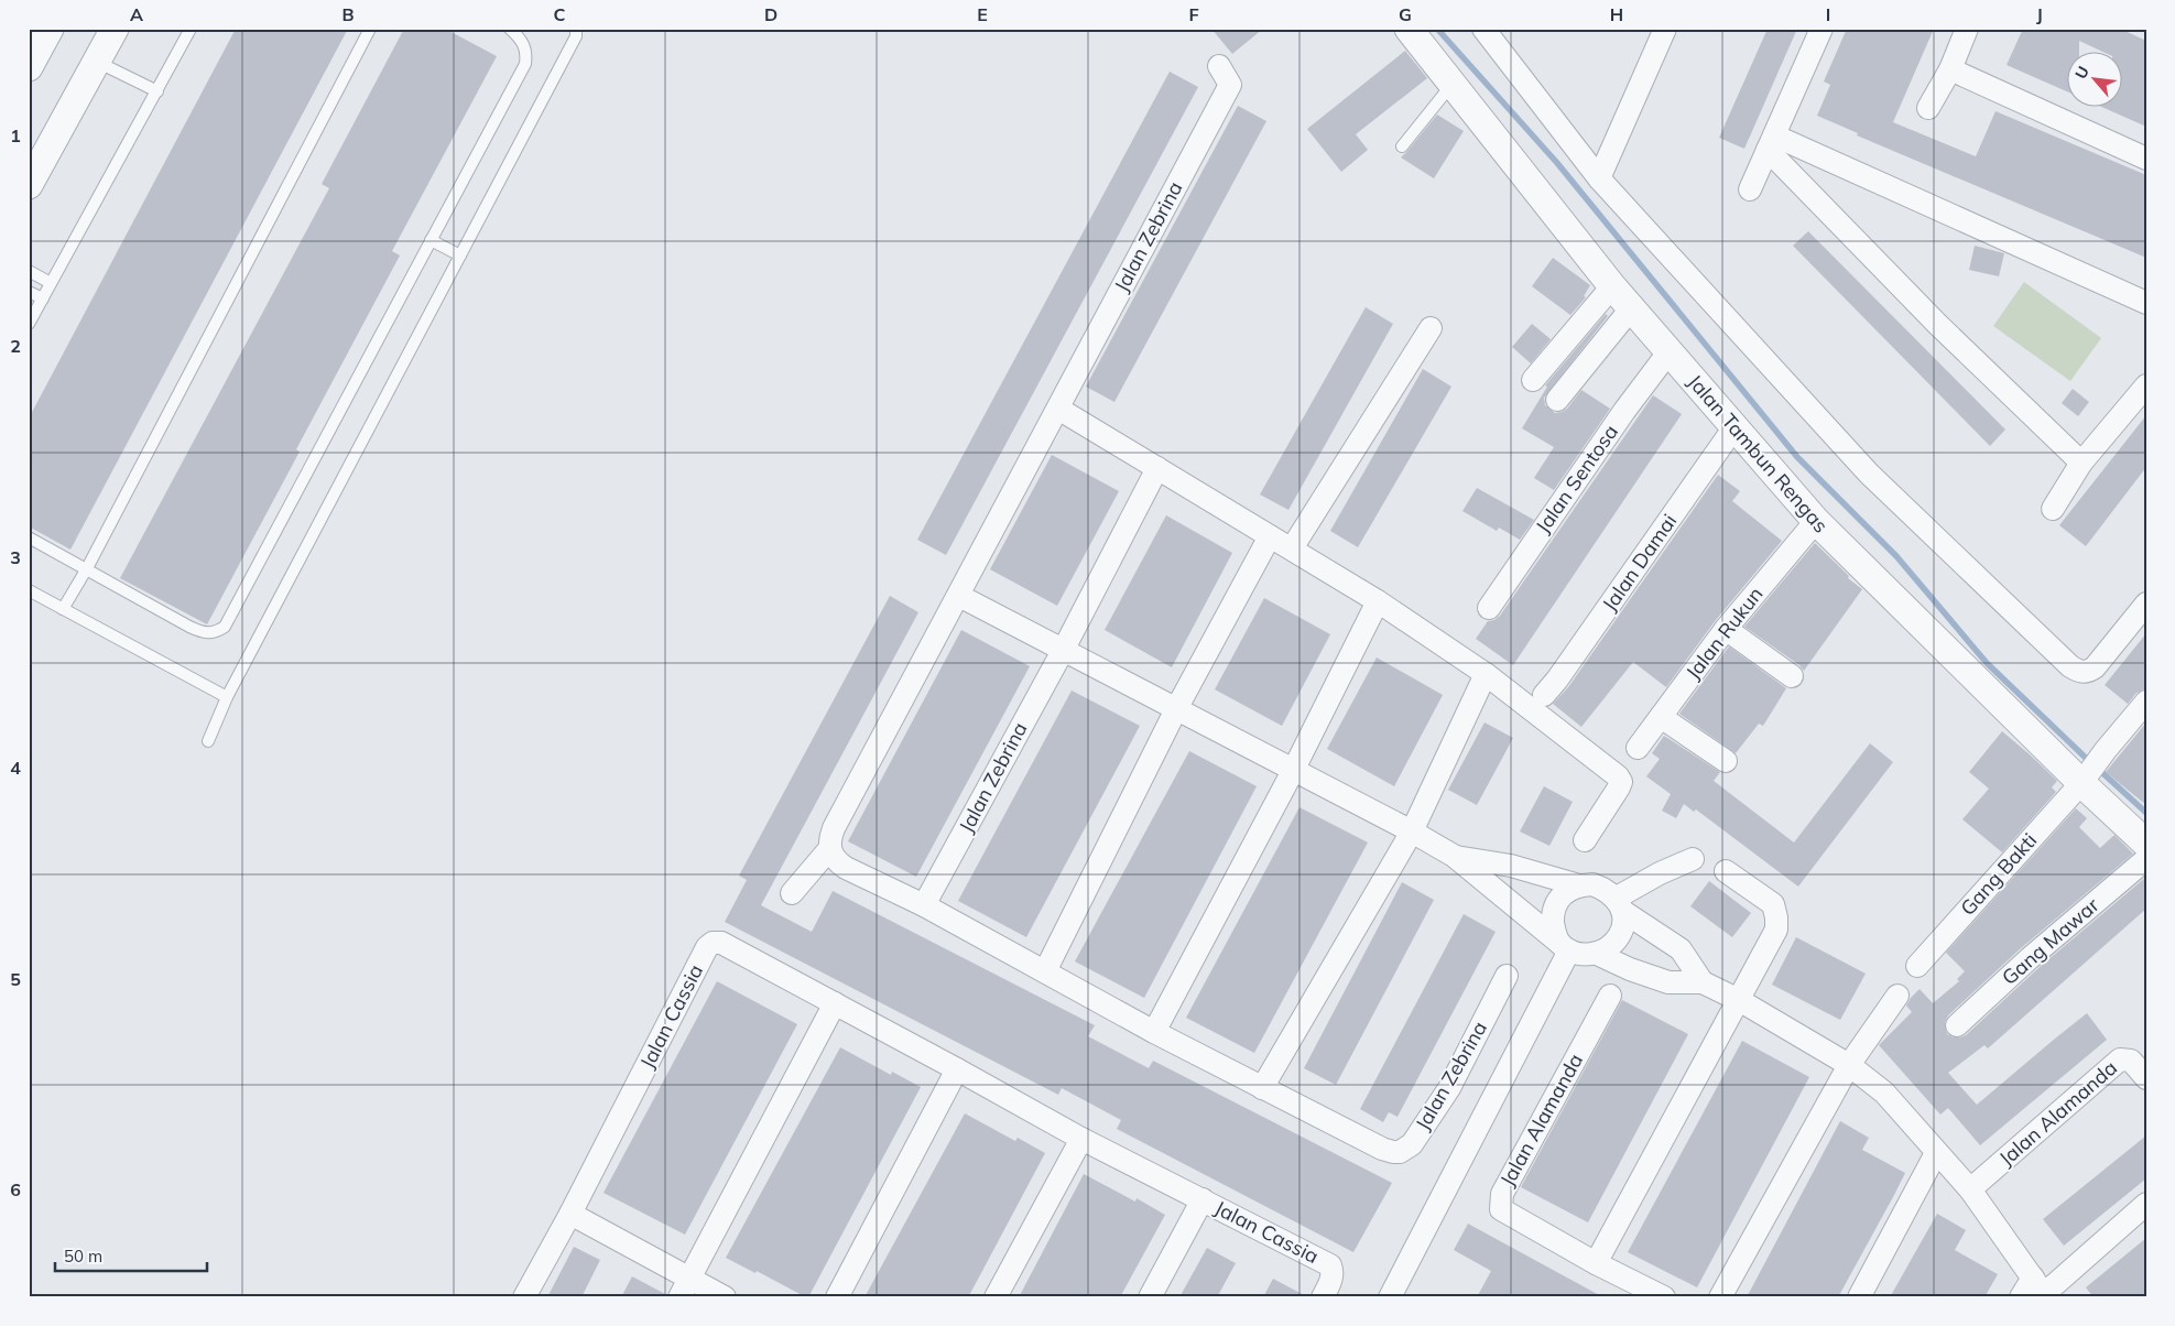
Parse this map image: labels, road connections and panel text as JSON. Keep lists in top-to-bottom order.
{
  "streets": {
    "street": [
      "Jalan Zebrina",
      "Jalan Tambun Rengas",
      "Jalan Sentosa",
      "Jalan Damai",
      "Jalan Rukun",
      "Gang Bakti",
      "Gang Mawar",
      "Jalan Cassia",
      "Jalan Alamanda"
    ]
  },
  "crossings": [
    ["Jalan Tambun Rengas", "Jalan Sentosa"],
    ["Jalan Tambun Rengas", "Jalan Damai"],
    ["Jalan Tambun Rengas", "Jalan Rukun"],
    ["Jalan Tambun Rengas", "Gang Bakti"],
    ["Jalan Tambun Rengas", "Gang Mawar"]
  ],
  "scale_bar": "50 m",
  "north": "top left",
  "grid": {
    "columns": [
      "A",
      "B",
      "C",
      "D",
      "E",
      "F",
      "G",
      "H",
      "I",
      "J"
    ],
    "rows": [
      "1",
      "2",
      "3",
      "4",
      "5",
      "6"
    ]
  }
}
